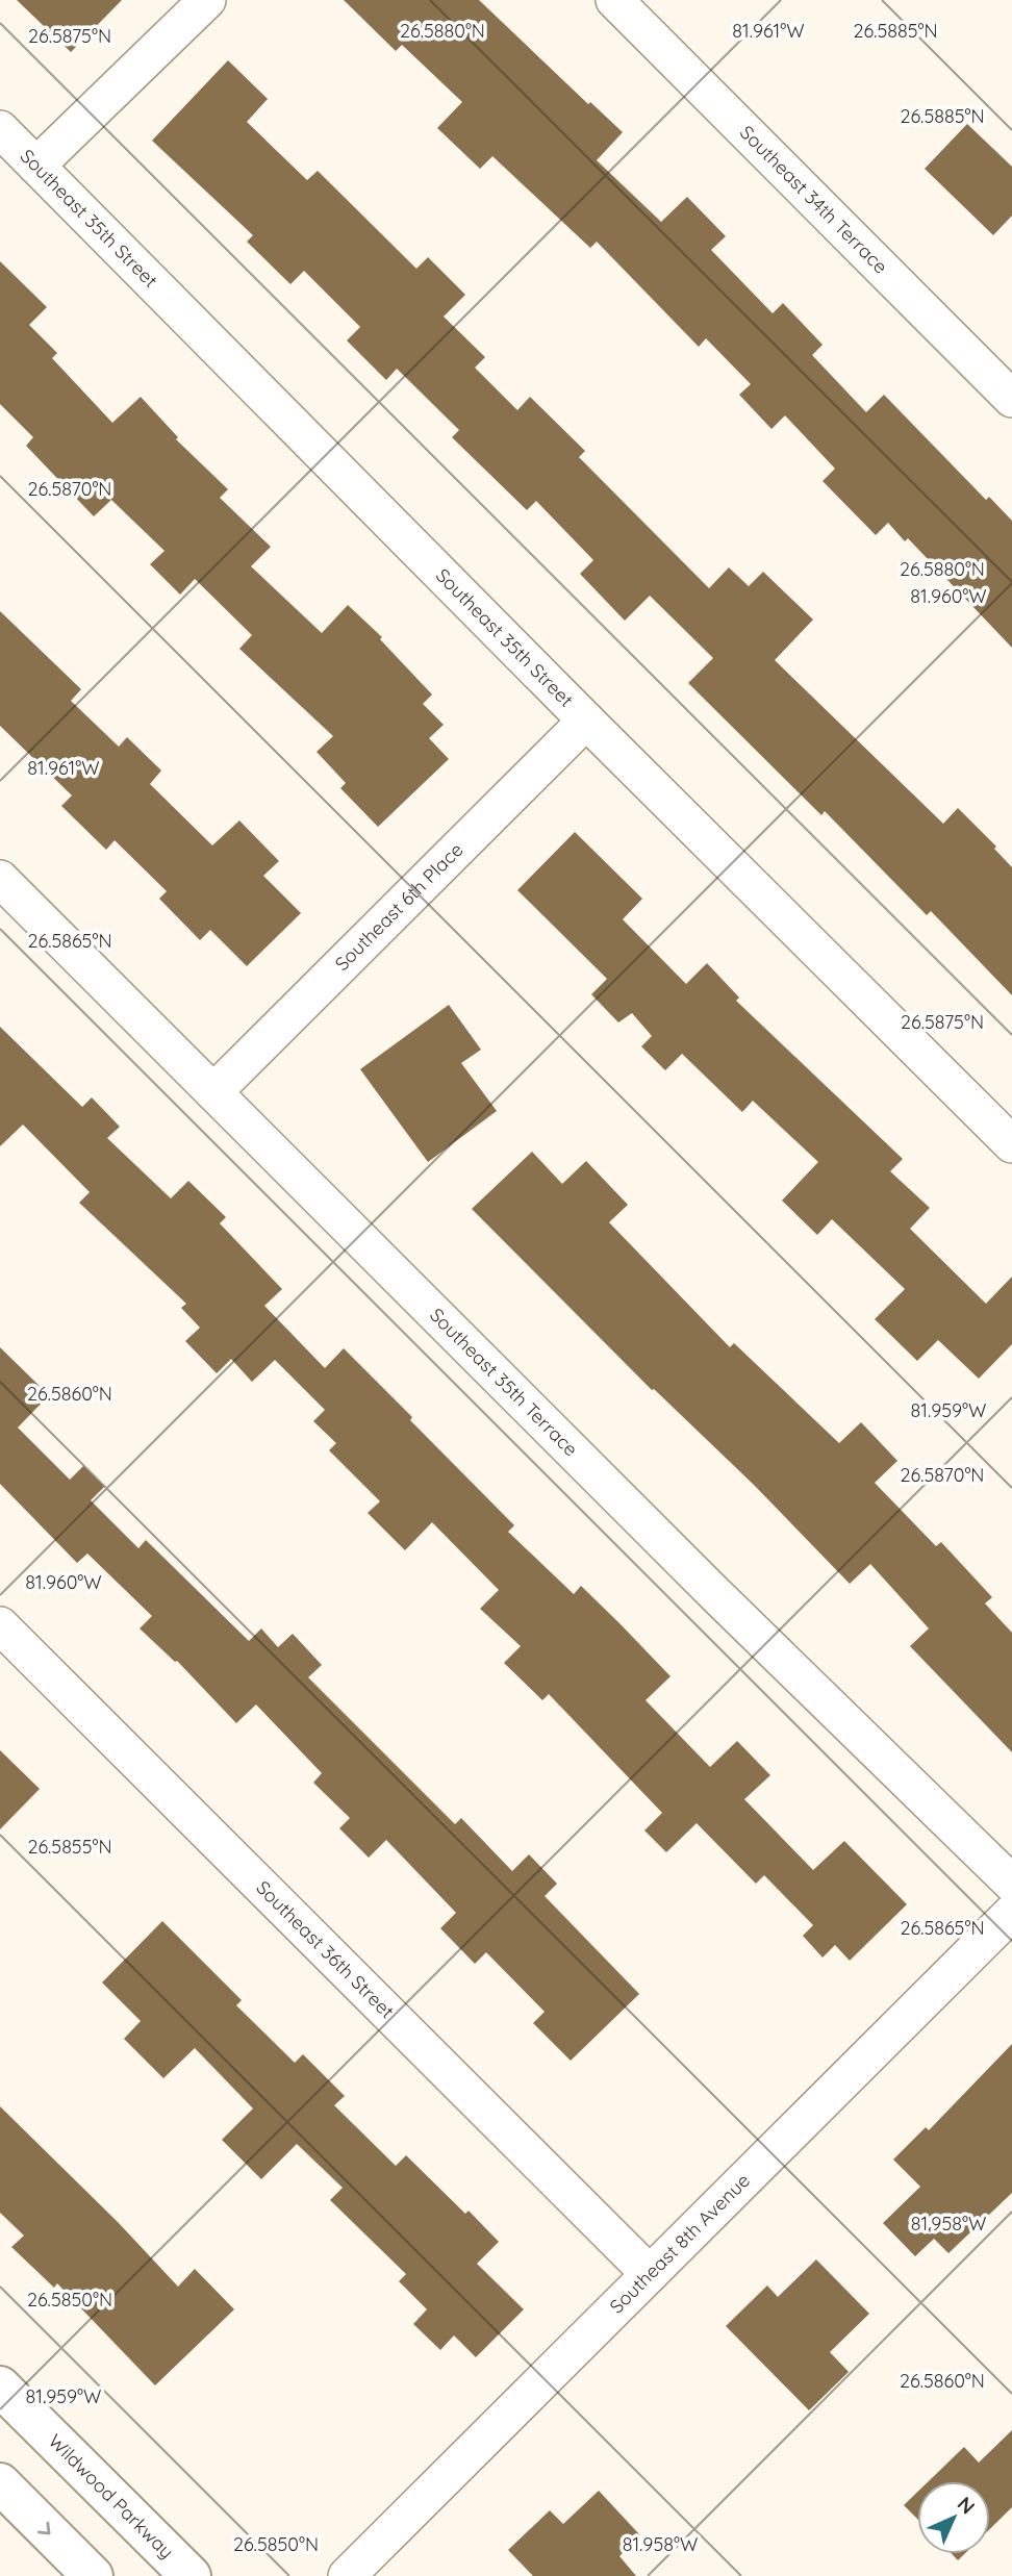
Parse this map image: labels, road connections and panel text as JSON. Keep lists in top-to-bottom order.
{
  "streets": {
    "street": [
      "Southeast 34th Terrace",
      "Southeast 35th Street",
      "Southeast 6th Place",
      "Southeast 35th Terrace",
      "Southeast 36th Street",
      "Southeast 8th Avenue",
      "Wildwood Parkway"
    ]
  },
  "crossings": [
    ["Southeast 35th Street", "Southeast 6th Place"],
    ["Southeast 6th Place", "Southeast 35th Terrace"],
    ["Southeast 36th Street", "Southeast 8th Avenue"]
  ],
  "north": "top right",
  "coordinates": [
    "26.5880°N",
    "81.961°W",
    "26.5885°N",
    "26.5875°N",
    "26.5870°N",
    "81.960°W",
    "26.5865°N",
    "26.5860°N",
    "81.959°W",
    "26.5855°N",
    "81.958°W",
    "26.5850°N"
  ]
}
